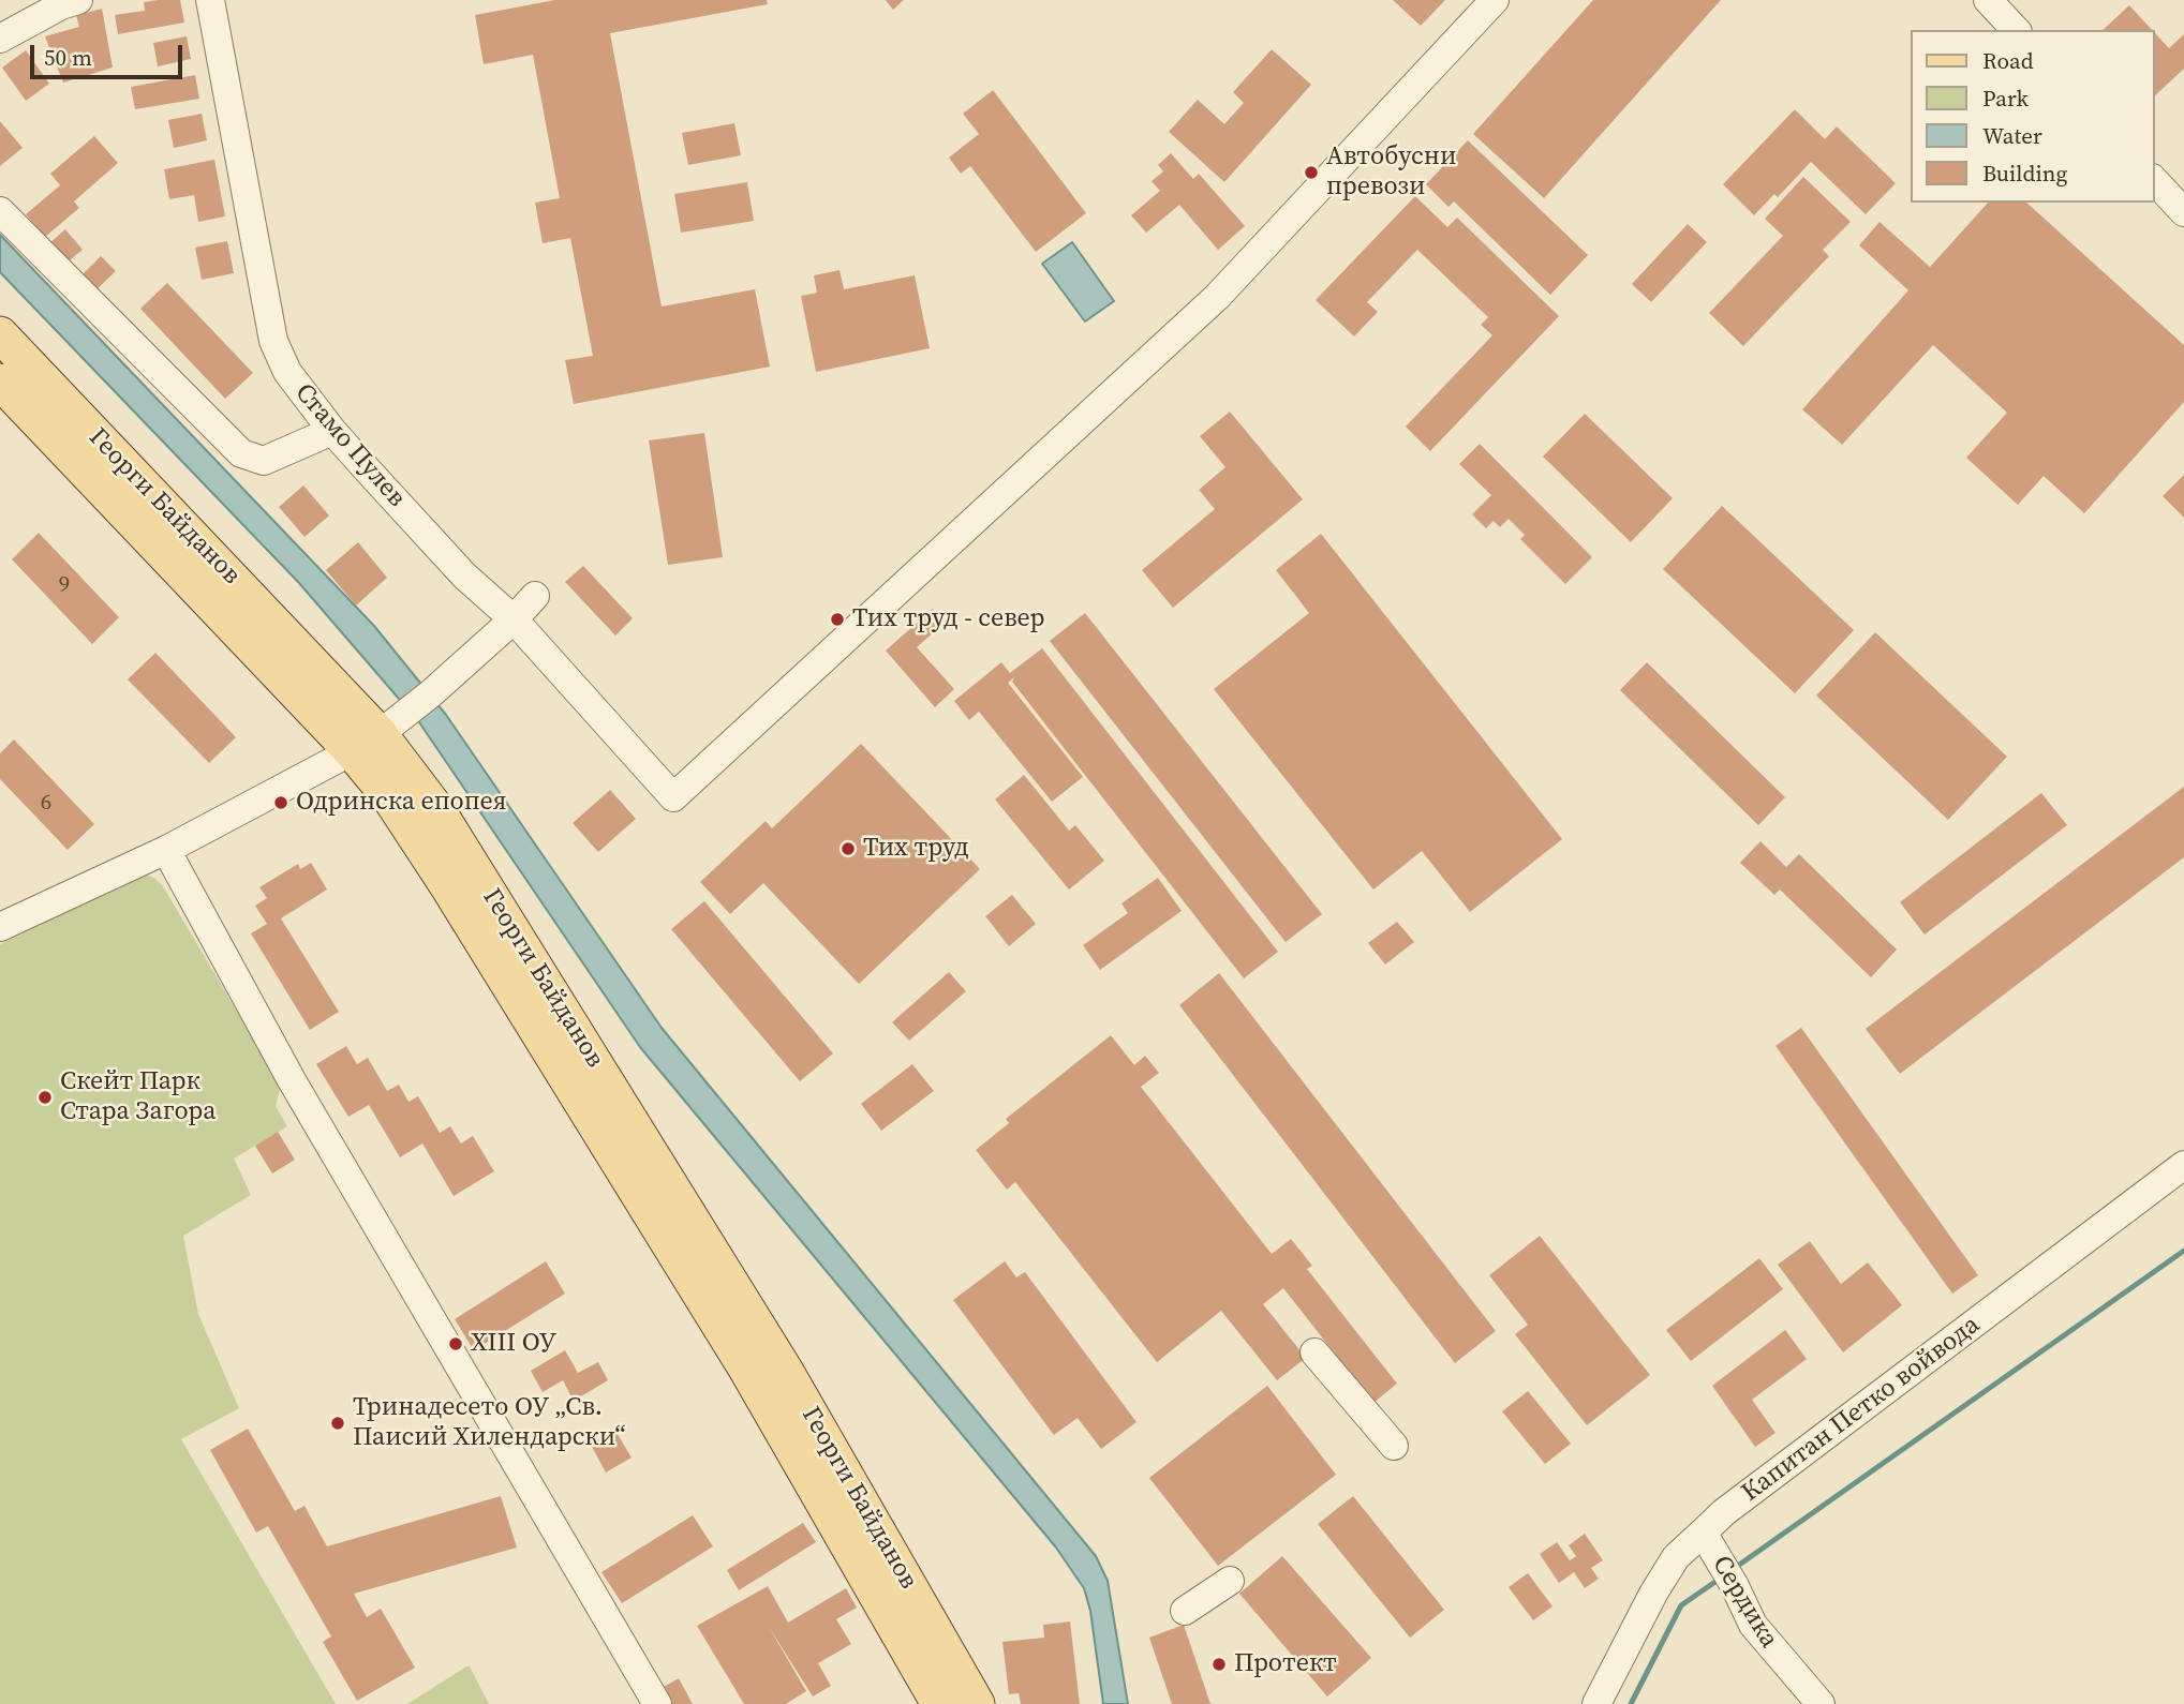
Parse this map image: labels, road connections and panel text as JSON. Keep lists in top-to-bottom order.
{
  "streets": {
    "main road": ["Георги Байданов"],
    "street": ["Стамо Пулев", "Капитан Петко войвода", "Сердика"]
  },
  "crossings": [
    ["Капитан Петко войвода", "Сердика"]
  ],
  "places": [
    "Автобусни превози",
    "Тих труд - север",
    "Одринска епопея",
    "Тих труд",
    "Скейт Парк Стара Загора",
    "XIII ОУ",
    "Тринадесето ОУ „Св. Паисий Хилендарски“",
    "Протект"
  ],
  "house_numbers": ["9", "6"],
  "legend": [
    "Road",
    "Park",
    "Water",
    "Building"
  ],
  "scale_bar": "50 m"
}
